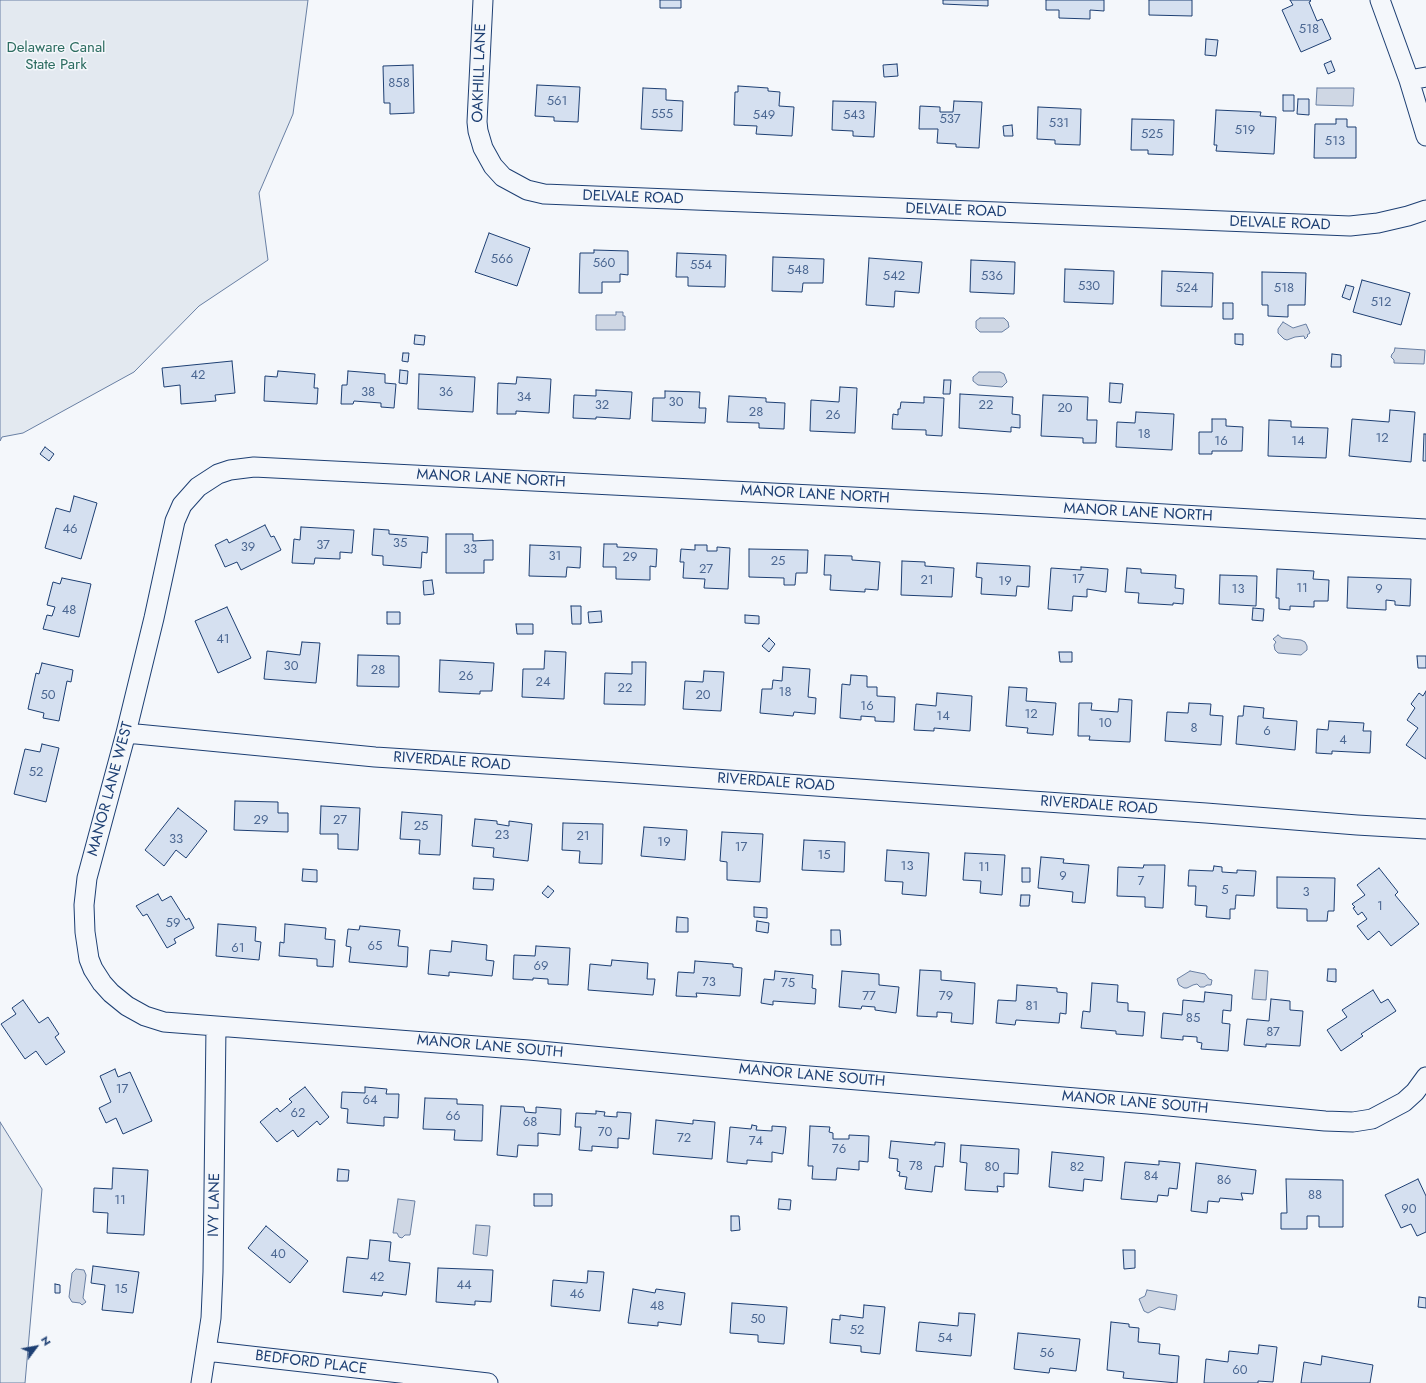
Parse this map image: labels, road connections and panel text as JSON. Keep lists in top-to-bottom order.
{
  "streets": {
    "street": [
      "OAKHILL LANE",
      "DELVALE ROAD",
      "MANOR LANE NORTH",
      "RIVERDALE ROAD",
      "MANOR LANE WEST",
      "MANOR LANE SOUTH",
      "IVY LANE",
      "BEDFORD PLACE"
    ]
  },
  "crossings": [
    ["OAKHILL LANE", "DELVALE ROAD"],
    ["MANOR LANE NORTH", "MANOR LANE WEST"],
    ["RIVERDALE ROAD", "MANOR LANE WEST"],
    ["MANOR LANE WEST", "MANOR LANE SOUTH"],
    ["MANOR LANE WEST", "IVY LANE"],
    ["MANOR LANE SOUTH", "IVY LANE"],
    ["IVY LANE", "BEDFORD PLACE"]
  ],
  "parks": ["Delaware Canal State Park"],
  "house_numbers": [
    "518",
    "858",
    "561",
    "555",
    "549",
    "543",
    "537",
    "531",
    "519",
    "525",
    "513",
    "566",
    "560",
    "554",
    "548",
    "542",
    "536",
    "530",
    "524",
    "518",
    "512",
    "42",
    "38",
    "36",
    "34",
    "30",
    "32",
    "22",
    "20",
    "28",
    "26",
    "18",
    "12",
    "16",
    "14",
    "46",
    "35",
    "37",
    "39",
    "33",
    "31",
    "29",
    "25",
    "27",
    "17",
    "21",
    "19",
    "11",
    "13",
    "9",
    "48",
    "41",
    "30",
    "28",
    "26",
    "24",
    "22",
    "18",
    "50",
    "20",
    "16",
    "12",
    "14",
    "10",
    "8",
    "6",
    "4",
    "52",
    "29",
    "27",
    "25",
    "23",
    "21",
    "33",
    "19",
    "17",
    "15",
    "13",
    "11",
    "9",
    "7",
    "5",
    "3",
    "1",
    "59",
    "65",
    "61",
    "69",
    "73",
    "75",
    "77",
    "79",
    "81",
    "85",
    "87",
    "17",
    "64",
    "62",
    "66",
    "68",
    "70",
    "72",
    "74",
    "76",
    "78",
    "80",
    "82",
    "84",
    "86",
    "88",
    "11",
    "90",
    "40",
    "42",
    "44",
    "15",
    "46",
    "48",
    "50",
    "52",
    "54",
    "56",
    "60"
  ],
  "north": "top right"
}
